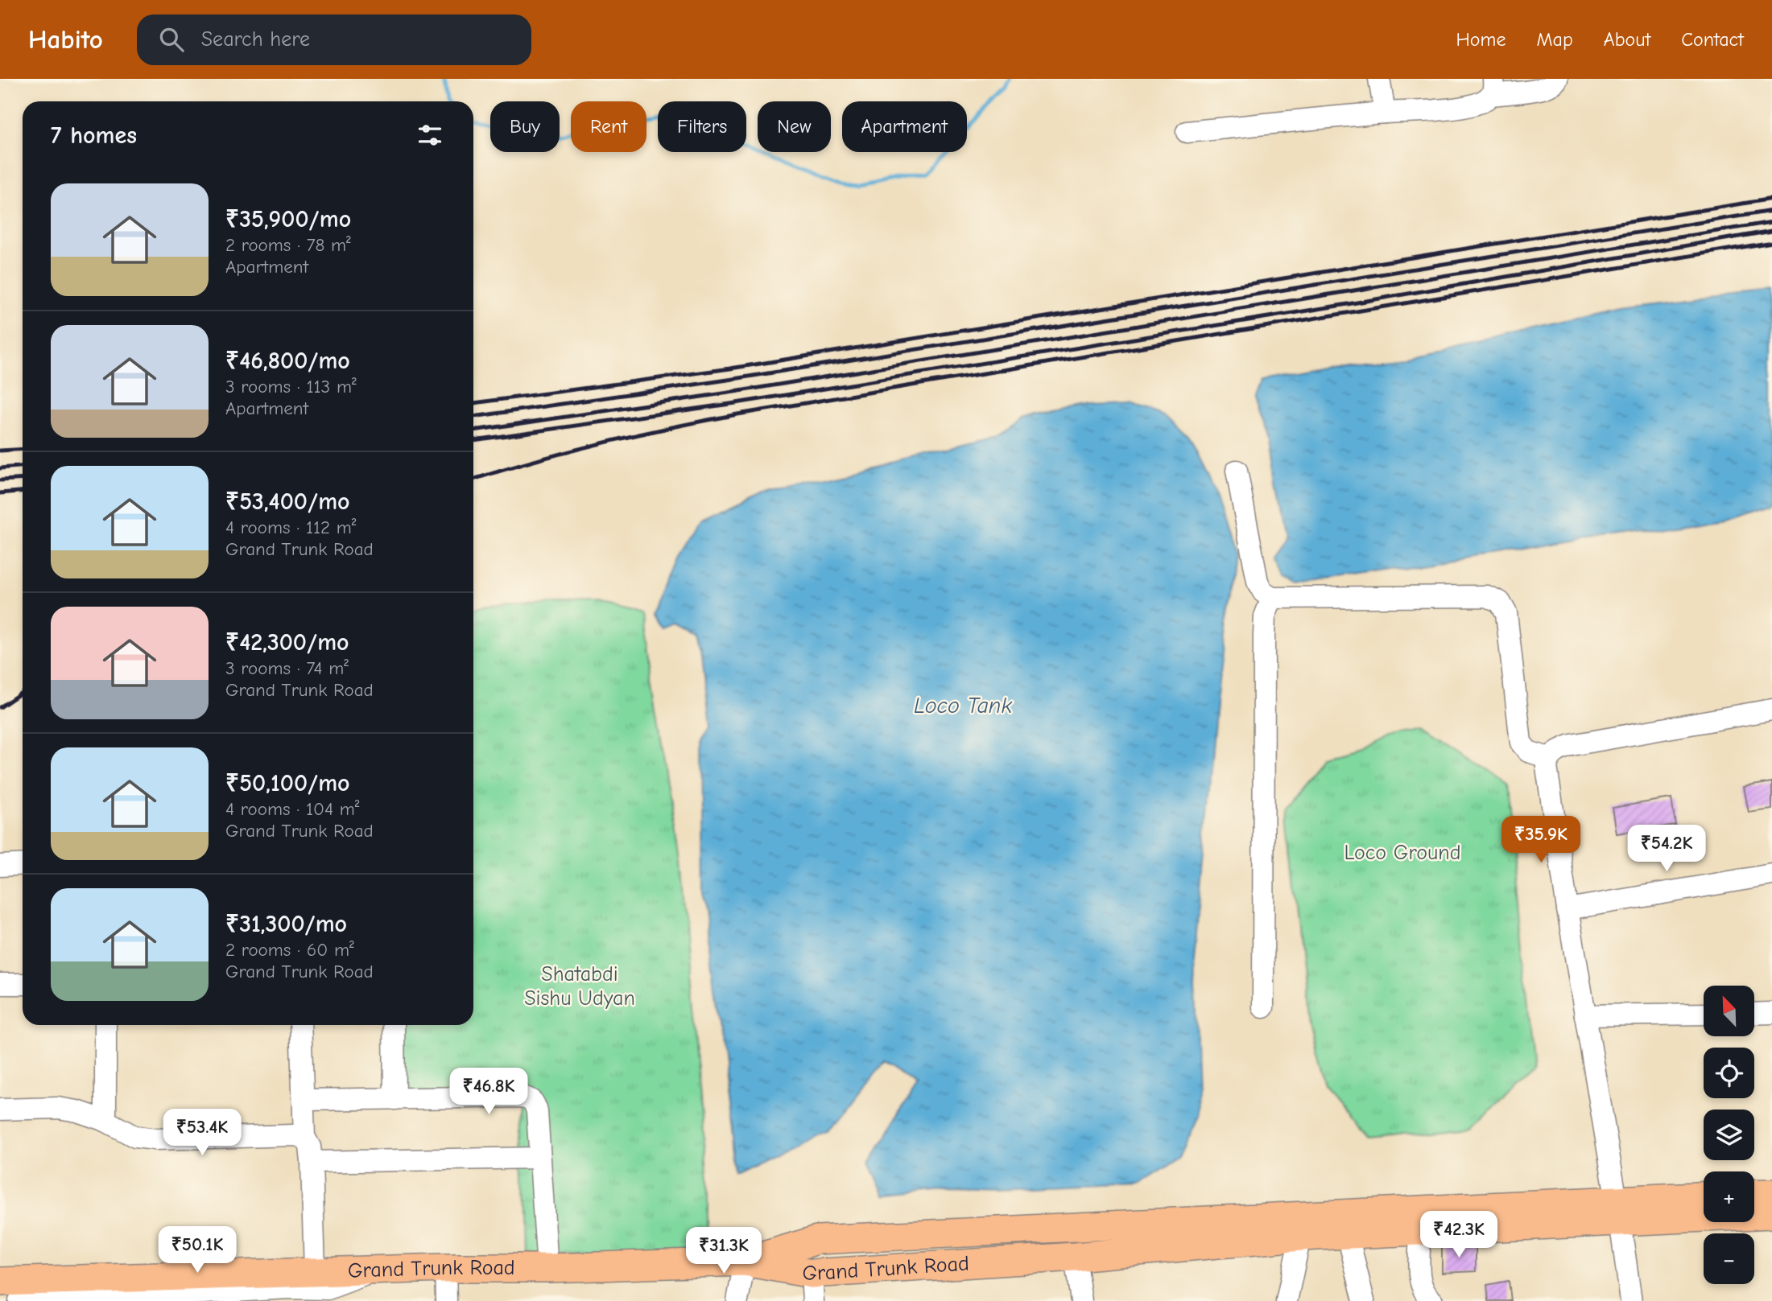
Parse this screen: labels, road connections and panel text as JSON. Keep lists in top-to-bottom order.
{
  "streets": {
    "main road": ["Grand Trunk Road"]
  },
  "water": ["Loco Tank"],
  "parks": ["Loco Ground", "Shatabdi Sishu Udyan"],
  "north": "top left",
  "page": {
    "header": "Habito",
    "search": "Search here",
    "nav": [
      "Home",
      "Map",
      "About",
      "Contact"
    ],
    "chip": [
      "Buy",
      "Rent",
      "Filters",
      "New",
      "Apartment"
    ],
    "heading": "7 homes",
    "list": [
      {
        "name": "₹35,900/mo",
        "note": "2 rooms · 78 m² · Apartment"
      },
      {
        "name": "₹46,800/mo",
        "note": "3 rooms · 113 m² · Apartment"
      },
      {
        "name": "₹53,400/mo",
        "note": "4 rooms · 112 m² · Grand Trunk Road"
      },
      {
        "name": "₹42,300/mo",
        "note": "3 rooms · 74 m² · Grand Trunk Road"
      },
      {
        "name": "₹50,100/mo",
        "note": "4 rooms · 104 m² · Grand Trunk Road"
      },
      {
        "name": "₹31,300/mo",
        "note": "2 rooms · 60 m² · Grand Trunk Road"
      }
    ],
    "price": [
      "₹35.9K",
      "₹54.2K",
      "₹46.8K",
      "₹53.4K",
      "₹42.3K",
      "₹50.1K",
      "₹31.3K"
    ],
    "map_buttons": ["+", "−"]
  }
}
